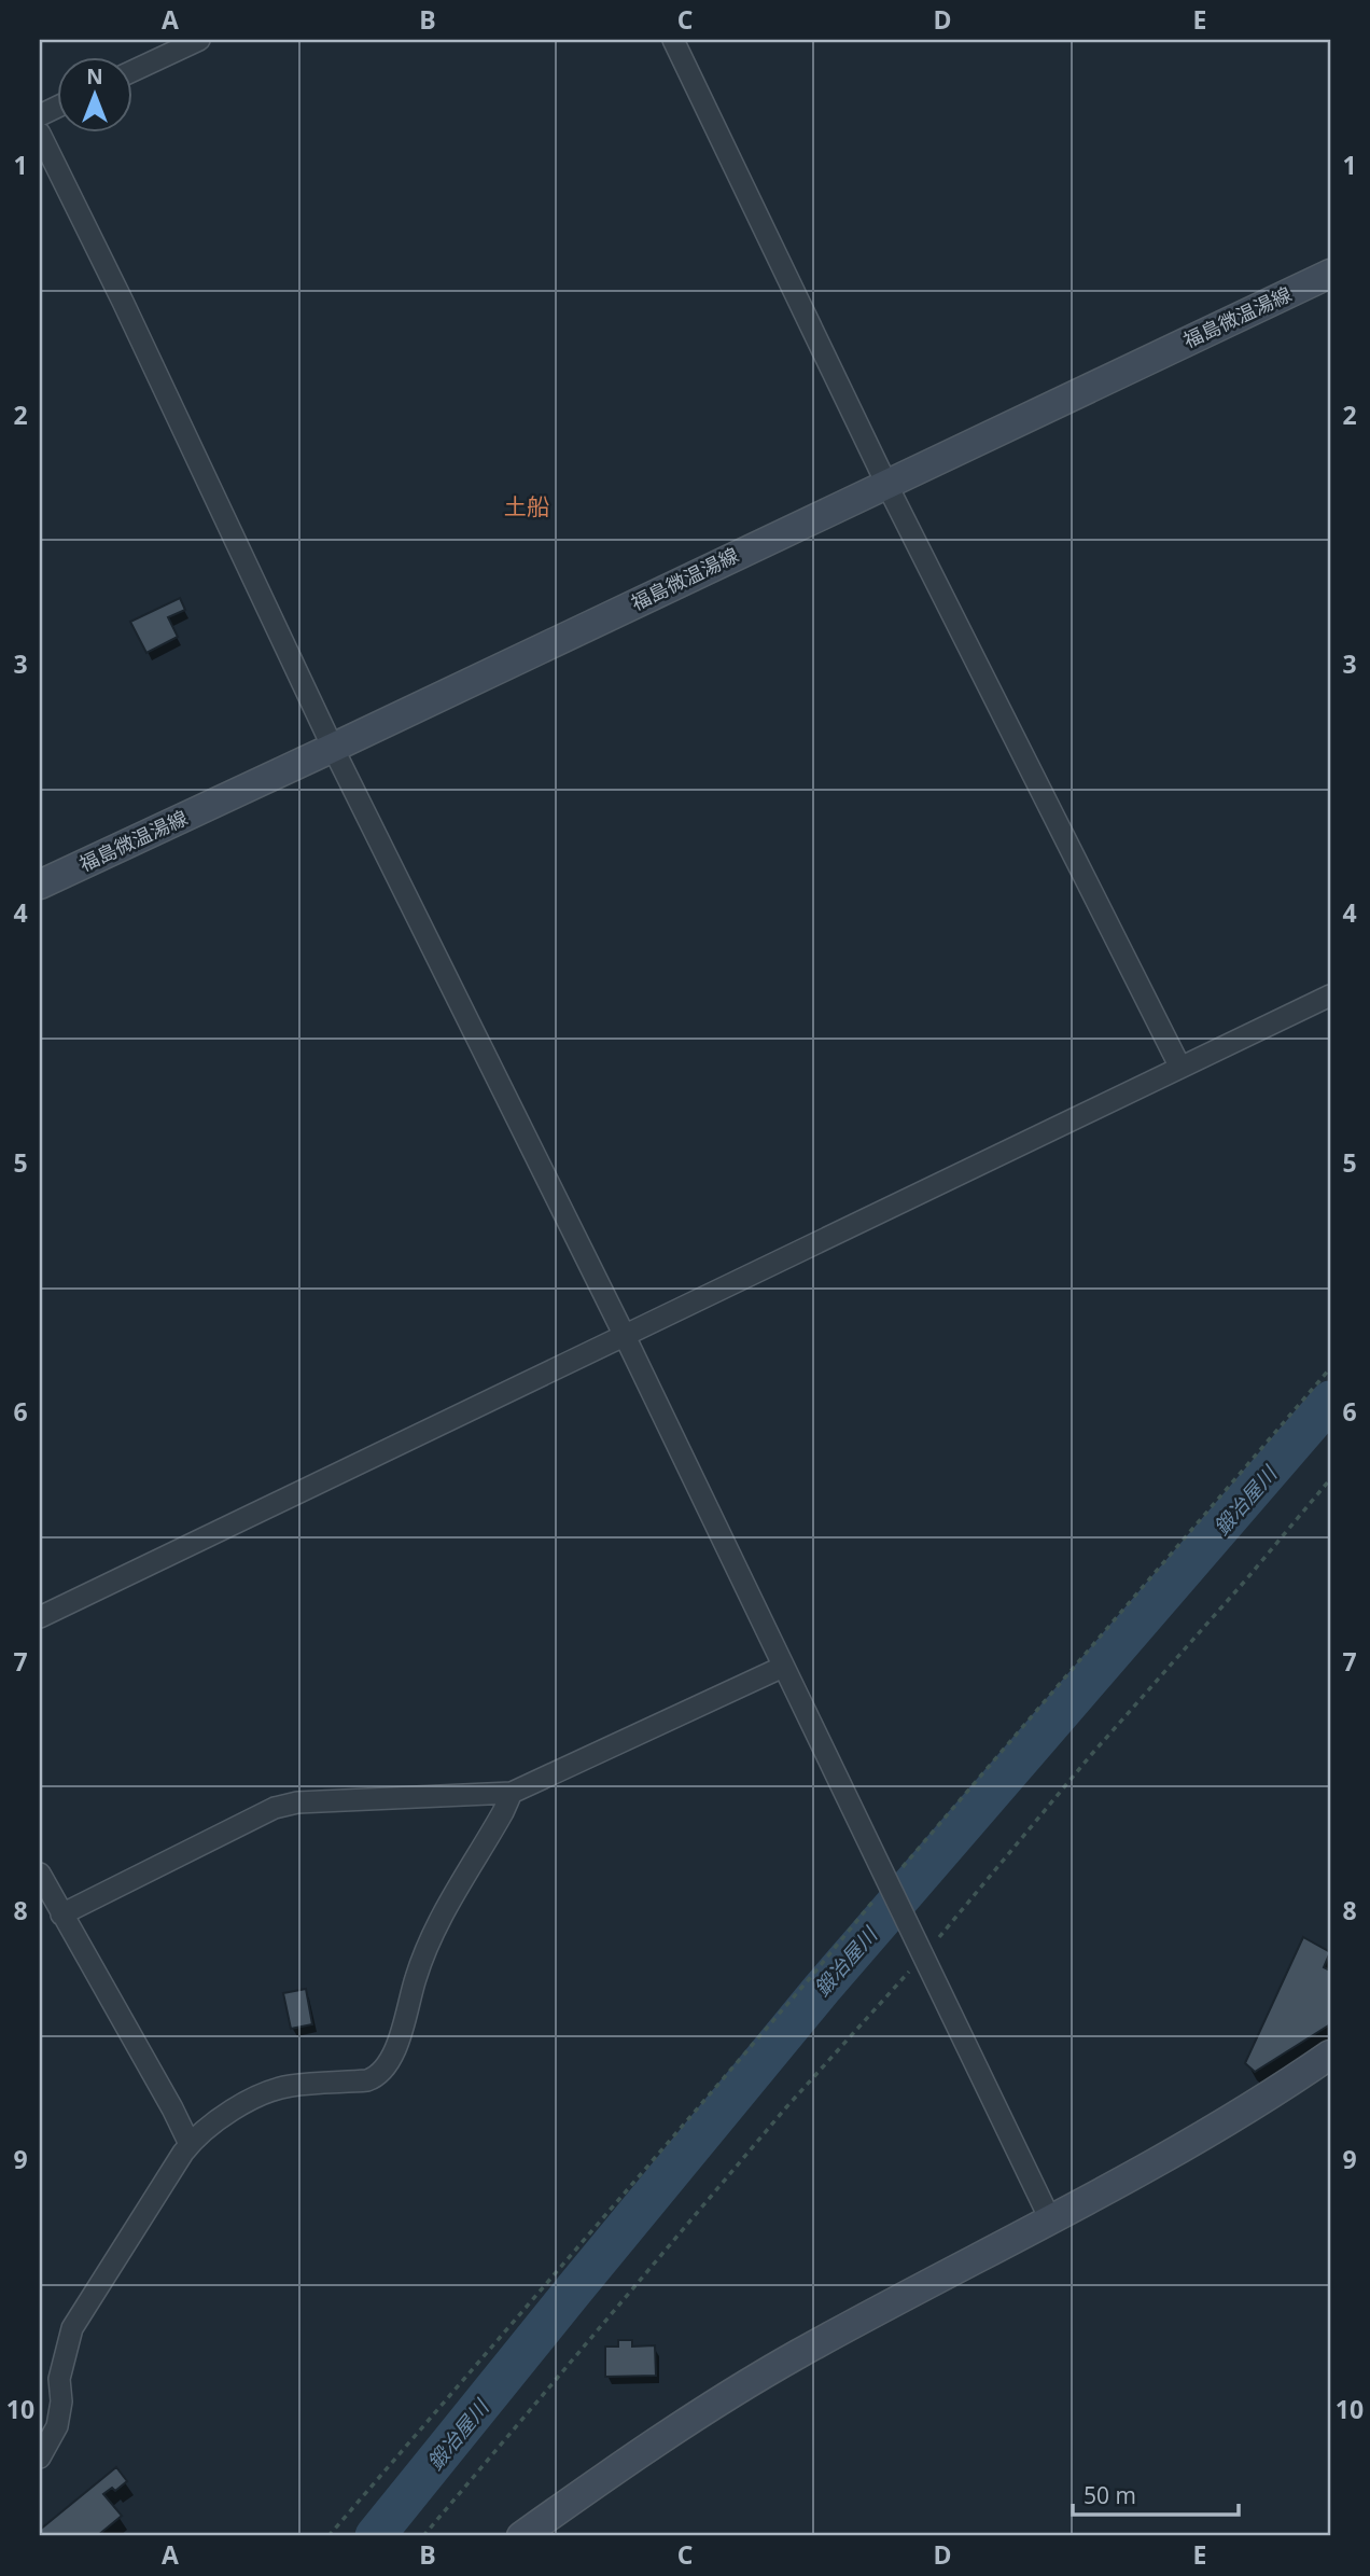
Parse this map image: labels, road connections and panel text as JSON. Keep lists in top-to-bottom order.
{
  "streets": {
    "main road": ["福島微温湯線"]
  },
  "districts": ["土船"],
  "water": ["鍛冶屋川"],
  "scale_bar": "50 m",
  "north": "top",
  "grid": {
    "columns": [
      "A",
      "B",
      "C",
      "D",
      "E"
    ],
    "rows": [
      "1",
      "2",
      "3",
      "4",
      "5",
      "6",
      "7",
      "8",
      "9",
      "10"
    ]
  }
}
